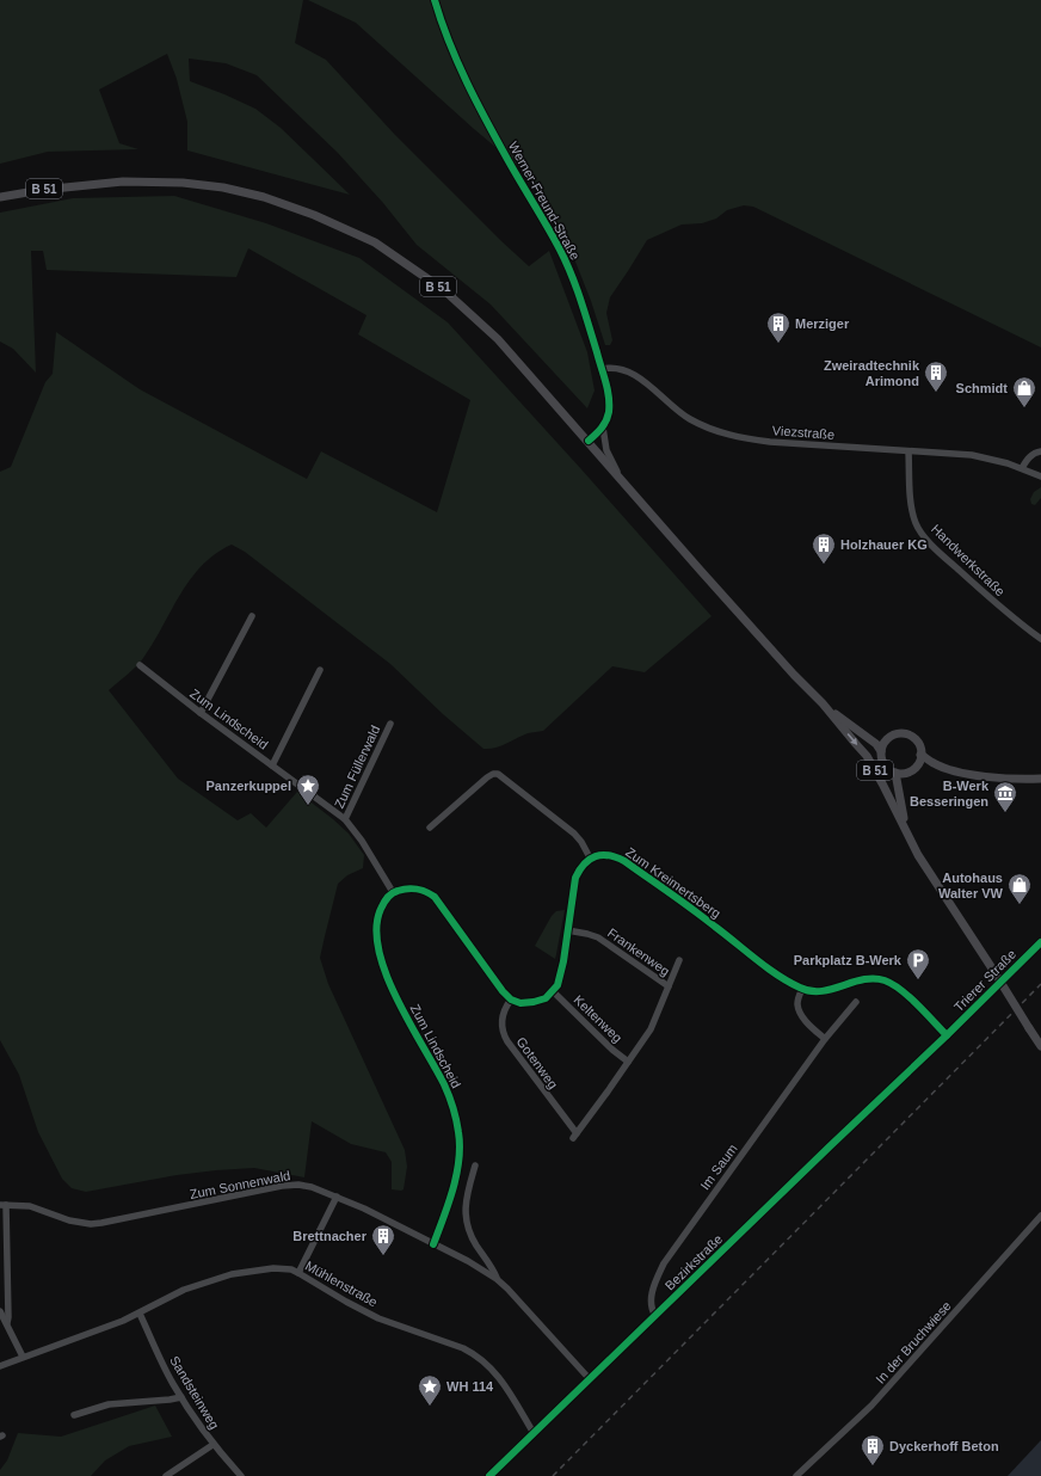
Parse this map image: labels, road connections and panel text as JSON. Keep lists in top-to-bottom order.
{
  "streets": {
    "main road": ["B 51"],
    "street": [
      "Werner-Freund-Straße",
      "Viezstraße",
      "Handwerkstraße",
      "Zum Lindscheid",
      "Zum Füllerwald",
      "Zum Kreimertsberg",
      "Frankenweg",
      "Trierer Straße",
      "Keltenweg",
      "Gotenweg",
      "Im Saum",
      "Zum Sonnenwald",
      "Bezirkstraße",
      "Mühlenstraße",
      "In der Bruchwiese",
      "Sandsteinweg"
    ]
  },
  "crossings": [
    ["B 51", "Werner-Freund-Straße"],
    ["Werner-Freund-Straße", "Viezstraße"],
    ["Viezstraße", "Handwerkstraße"],
    ["Zum Lindscheid", "Zum Füllerwald"],
    ["Zum Lindscheid", "Zum Sonnenwald"],
    ["Zum Kreimertsberg", "Trierer Straße"],
    ["Frankenweg", "Keltenweg"],
    ["Trierer Straße", "Bezirkstraße"],
    ["Keltenweg", "Gotenweg"],
    ["Im Saum", "Bezirkstraße"],
    ["Zum Sonnenwald", "Bezirkstraße"],
    ["Bezirkstraße", "Mühlenstraße"],
    ["Mühlenstraße", "Sandsteinweg"]
  ],
  "places": {
    "building": [
      "Merziger",
      "Zweiradtechnik Arimond",
      "Holzhauer KG",
      "Brettnacher",
      "Dyckerhoff Beton"
    ],
    "shop": ["Schmidt", "Autohaus Walter VW"],
    "place": ["Panzerkuppel", "WH 114"],
    "museum": ["B-Werk Besseringen"],
    "parking": ["Parkplatz B-Werk"]
  }
}
